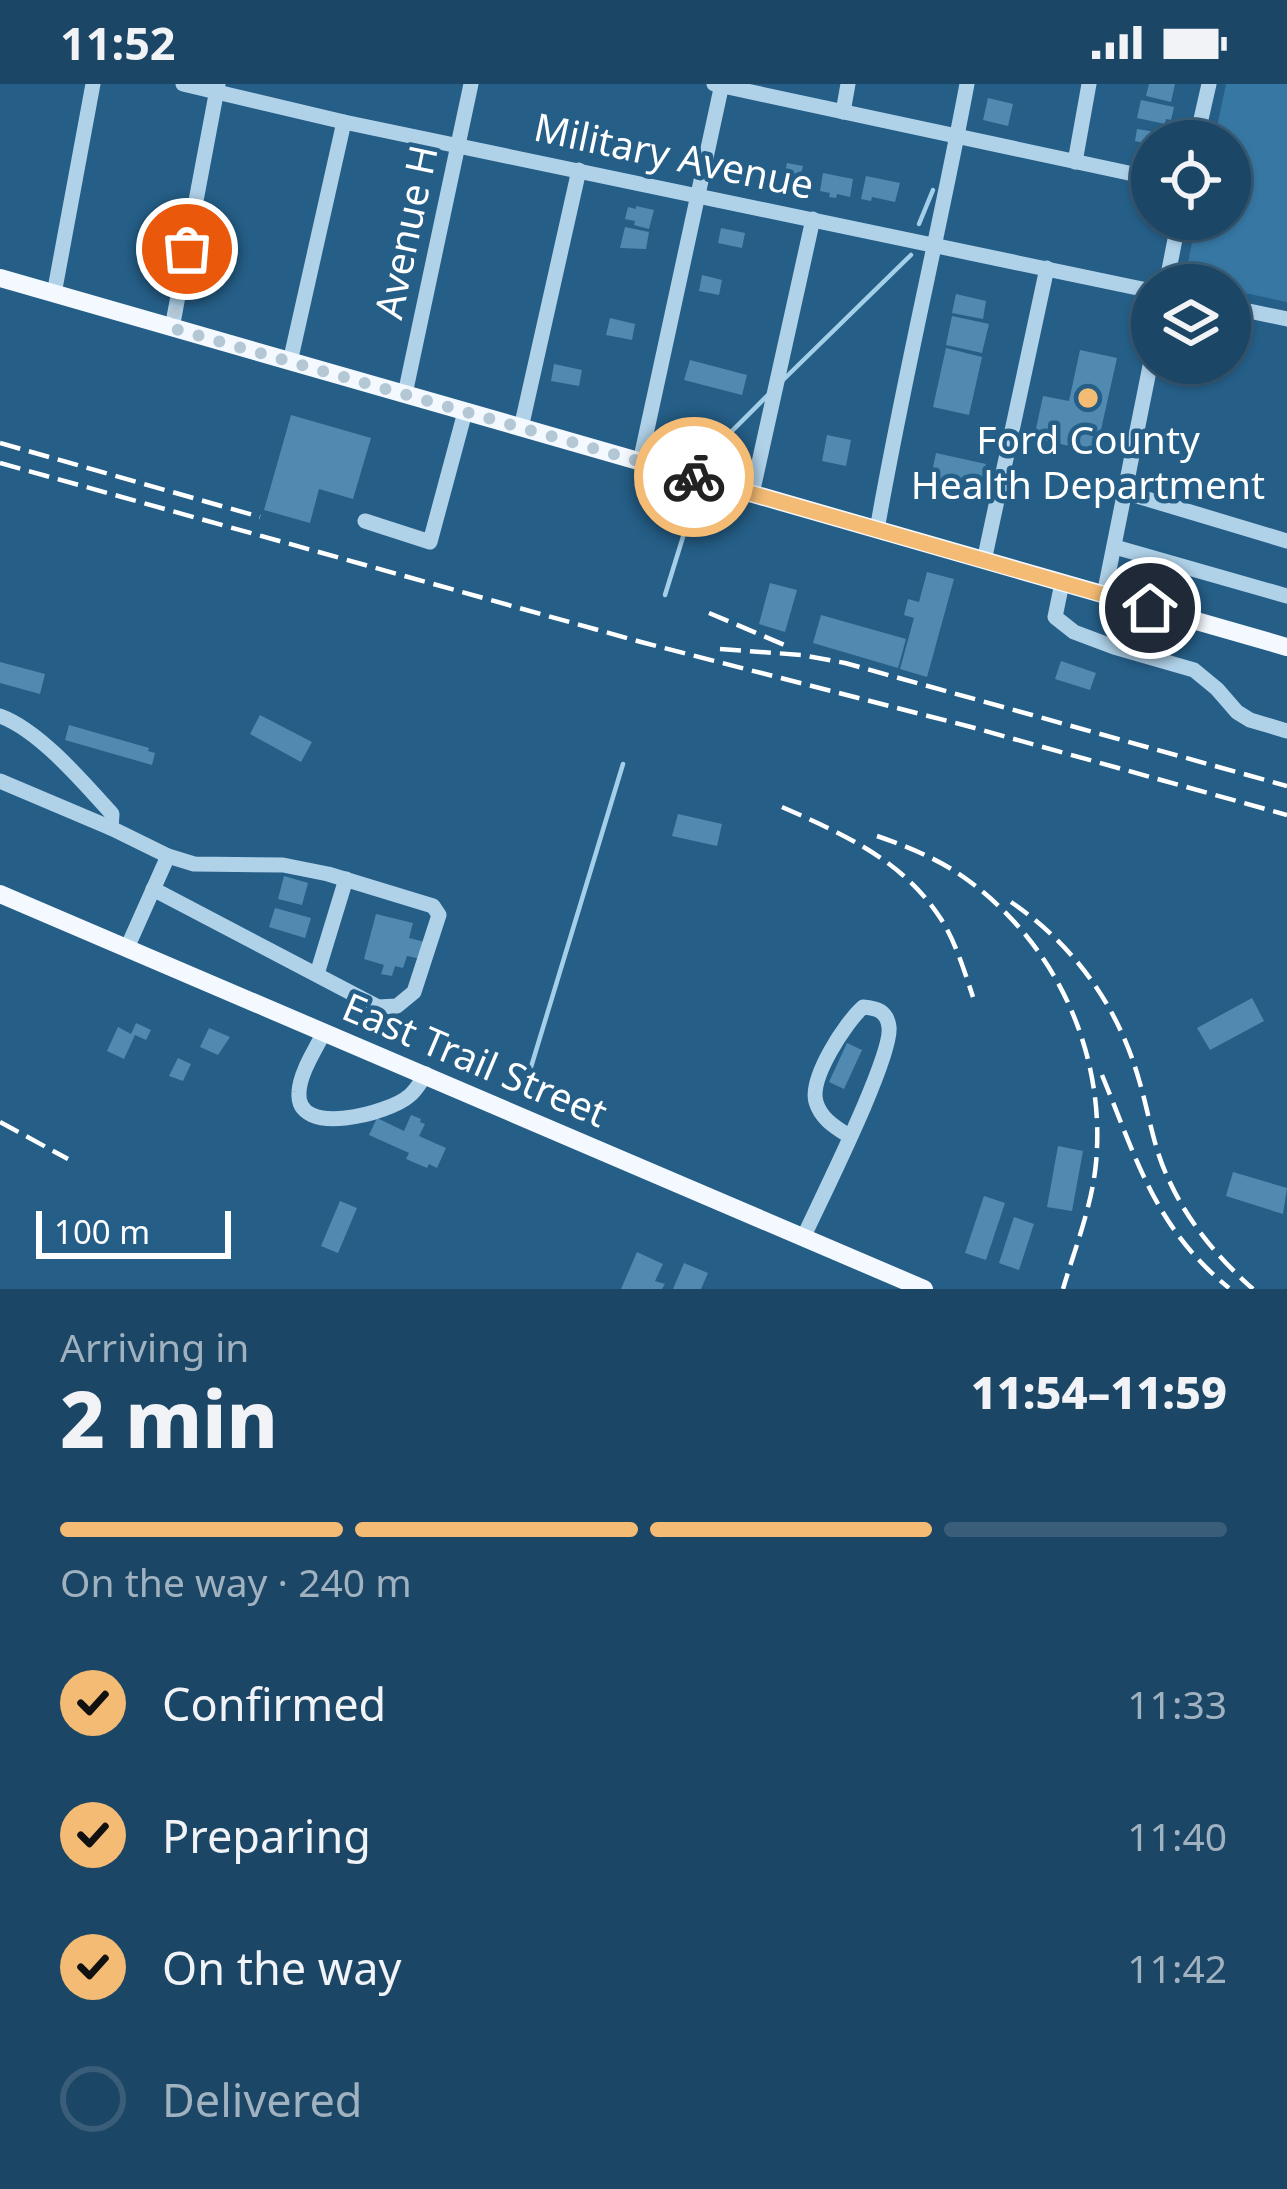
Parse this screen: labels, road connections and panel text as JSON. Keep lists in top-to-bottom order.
{
  "streets": {
    "main road": ["East Trail Street"],
    "street": ["Military Avenue", "Avenue H"]
  },
  "crossings": [
    ["Military Avenue", "Avenue H"]
  ],
  "places": ["Ford County Health Department"],
  "scale_bar": "100 m",
  "page": {
    "status": "11:52",
    "scale": "100 m",
    "heading": ["2 min", "Arriving in", "11:54–11:59"],
    "bar": "On the way · 240 m",
    "list": [
      ["Confirmed", "11:33"],
      ["Preparing", "11:40"],
      ["On the way", "11:42"],
      "Delivered"
    ]
  }
}
